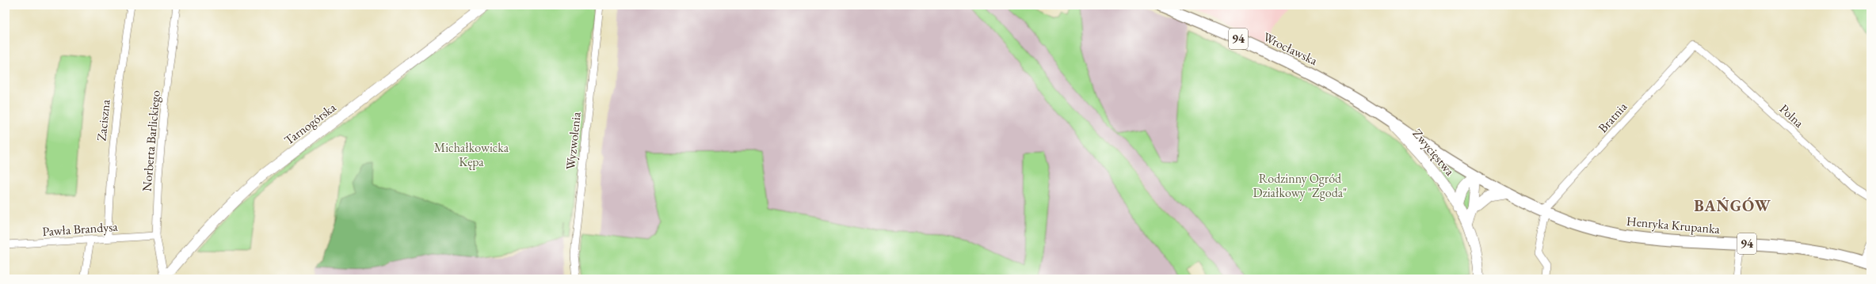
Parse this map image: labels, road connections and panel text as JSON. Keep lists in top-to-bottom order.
{
  "streets": {
    "main road": ["94", "Wrocławska", "Henryka Krupanka"],
    "street": [
      "Polna",
      "Bratnia",
      "Zaciszna",
      "Tarnogórska",
      "Norberta Barlickiego",
      "Wyzwolenia",
      "Zwycięstwa",
      "Pawła Brandysa"
    ]
  },
  "crossings": [
    ["Wrocławska", "Zwycięstwa"],
    ["Wrocławska", "Henryka Krupanka"],
    ["Polna", "Bratnia"],
    ["Bratnia", "Henryka Krupanka"],
    ["Zaciszna", "Pawła Brandysa"],
    ["Tarnogórska", "Norberta Barlickiego"],
    ["Norberta Barlickiego", "Pawła Brandysa"],
    ["Zwycięstwa", "Henryka Krupanka"]
  ],
  "districts": ["BAŃGÓW"],
  "parks": ["Michałkowicka Kępa", "Rodzinny Ogród Działkowy \"Zgoda\""]
}
